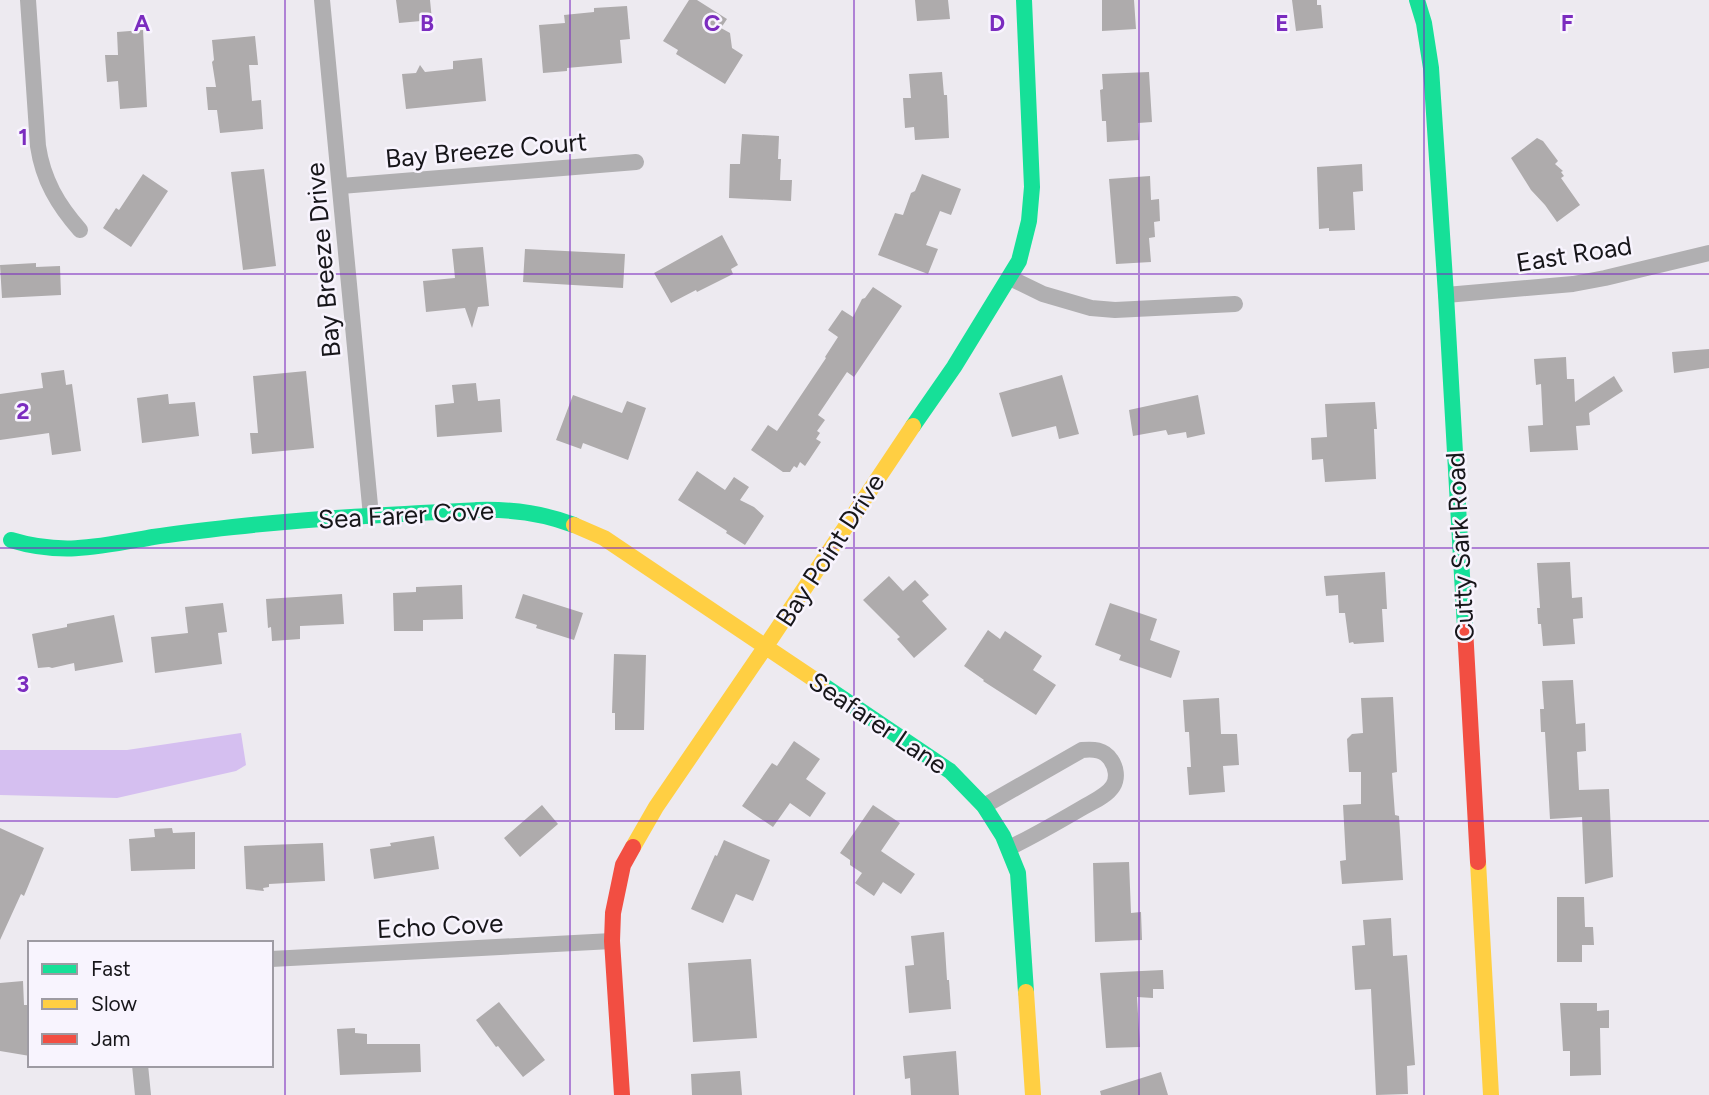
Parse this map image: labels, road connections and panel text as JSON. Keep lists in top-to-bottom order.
{
  "streets": {
    "street": [
      "Bay Breeze Court",
      "East Road",
      "Bay Breeze Drive",
      "Sea Farer Cove",
      "Cutty Sark Road",
      "Bay Point Drive",
      "Seafarer Lane",
      "Echo Cove"
    ]
  },
  "crossings": [
    ["Bay Breeze Court", "Bay Breeze Drive"],
    ["East Road", "Cutty Sark Road"],
    ["Bay Breeze Drive", "Sea Farer Cove"],
    ["Sea Farer Cove", "Bay Point Drive"],
    ["Sea Farer Cove", "Seafarer Lane"],
    ["Bay Point Drive", "Seafarer Lane"],
    ["Bay Point Drive", "Echo Cove"]
  ],
  "legend": ["Fast", "Slow", "Jam"],
  "grid": {
    "columns": [
      "A",
      "B",
      "C",
      "D",
      "E",
      "F"
    ],
    "rows": ["1", "2", "3"]
  }
}
